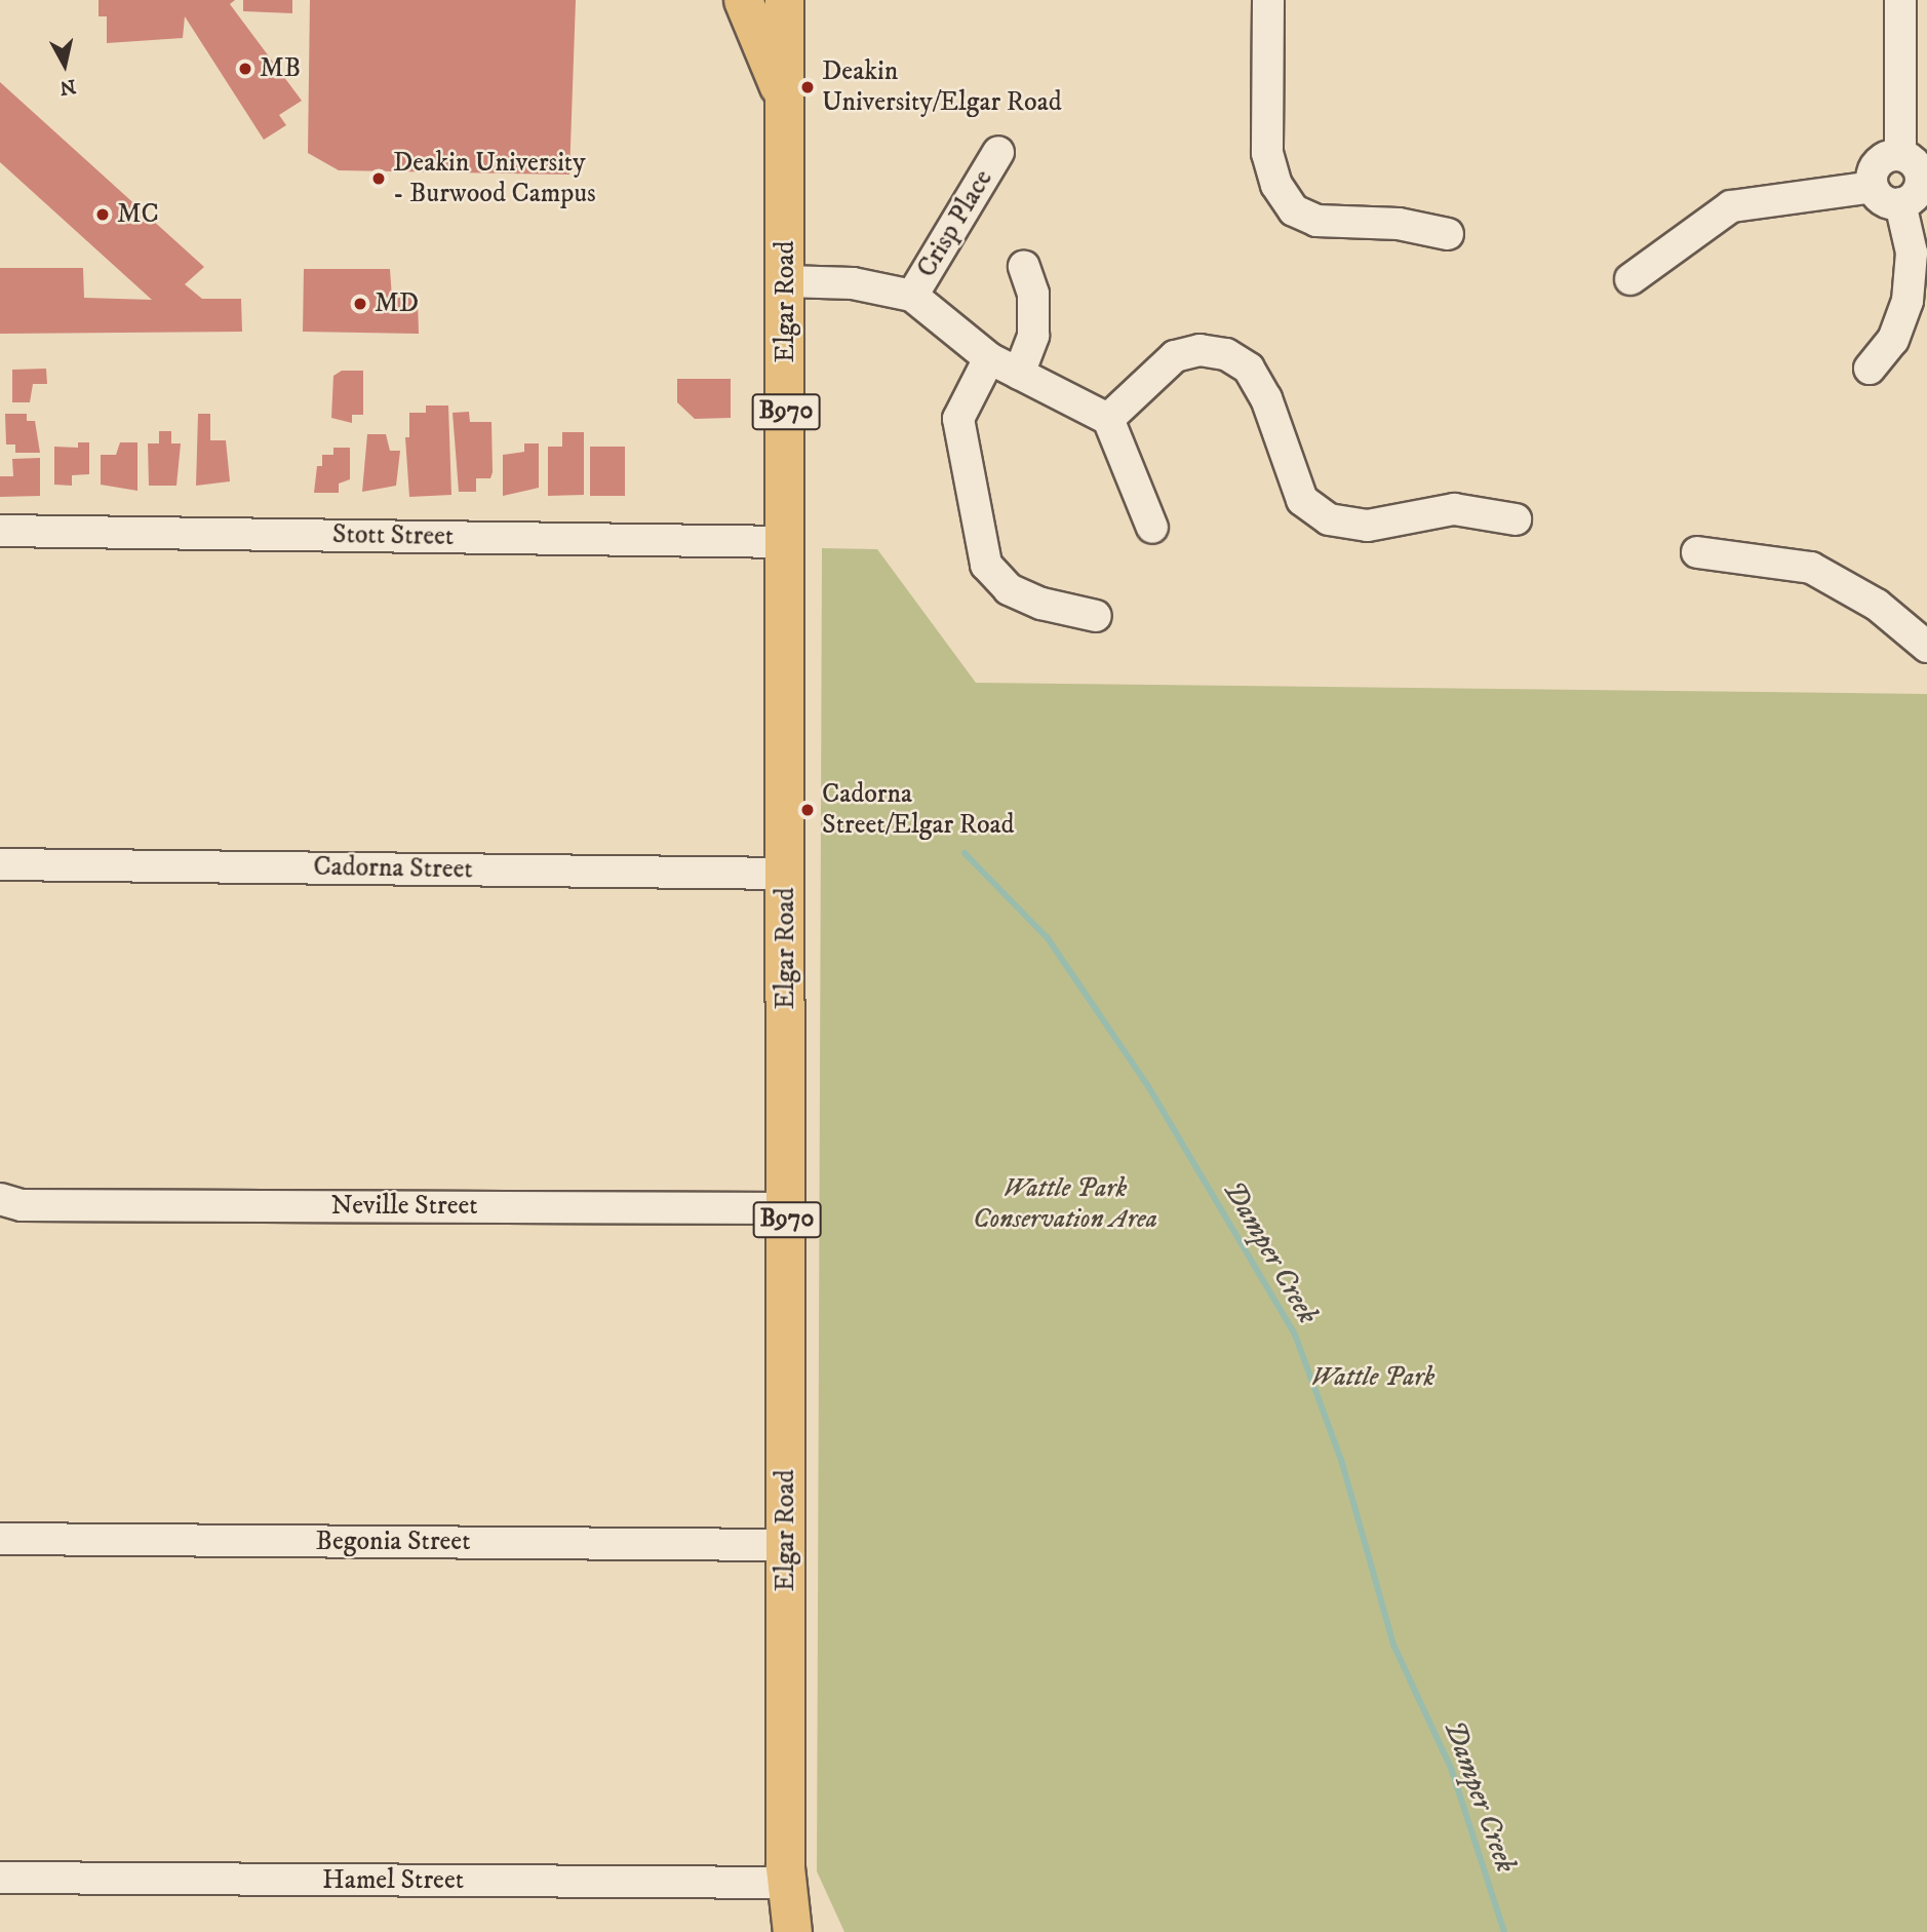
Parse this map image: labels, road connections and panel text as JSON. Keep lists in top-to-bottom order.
{
  "streets": {
    "main road": ["Elgar Road", "B970"],
    "street": [
      "Crisp Place",
      "Stott Street",
      "Cadorna Street",
      "Neville Street",
      "Begonia Street",
      "Hamel Street"
    ]
  },
  "crossings": [
    ["Elgar Road", "Stott Street"],
    ["Elgar Road", "Cadorna Street"],
    ["Elgar Road", "Neville Street"],
    ["Elgar Road", "Begonia Street"],
    ["Elgar Road", "Hamel Street"]
  ],
  "water": ["Damper Creek"],
  "parks": ["Wattle Park Conservation Area", "Wattle Park"],
  "places": [
    "MB",
    "Deakin University/Elgar Road",
    "Deakin University - Burwood Campus",
    "MC",
    "MD",
    "Cadorna Street/Elgar Road"
  ],
  "north": "bottom"
}
